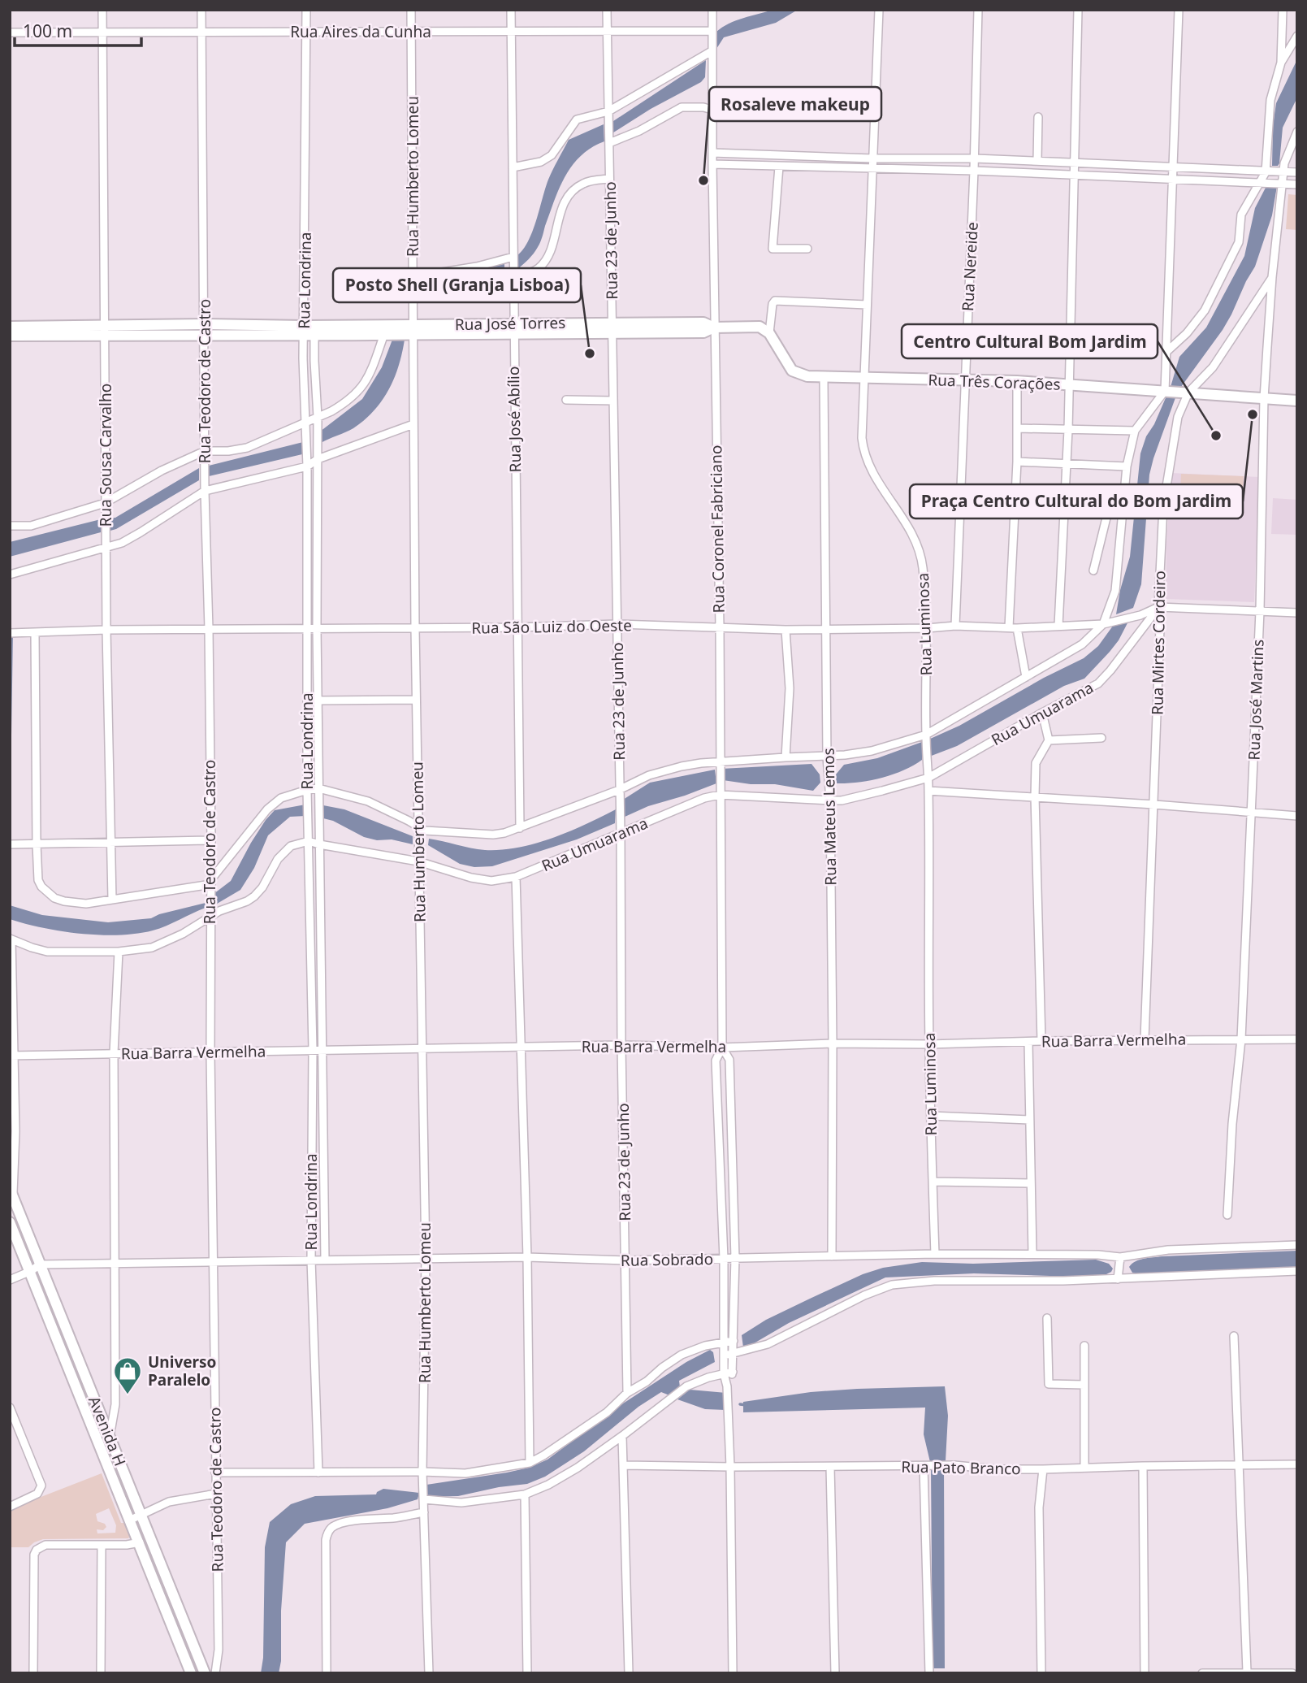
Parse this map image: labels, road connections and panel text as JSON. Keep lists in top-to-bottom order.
{
  "streets": {
    "street": [
      "Rua Aires da Cunha",
      "Rua Humberto Lomeu",
      "Rua 23 de Junho",
      "Rua Nereide",
      "Rua Londrina",
      "Rua José Torres",
      "Rua Teodoro de Castro",
      "Rua Três Corações",
      "Rua José Abílio",
      "Rua Sousa Carvalho",
      "Rua Coronel Fabriciano",
      "Rua Luminosa",
      "Rua São Luiz do Oeste",
      "Rua Mirtes Cordeiro",
      "Rua José Martins",
      "Rua Umuarama",
      "Rua Mateus Lemos",
      "Rua Barra Vermelha",
      "Rua Sobrado",
      "Avenida H",
      "Rua Pato Branco"
    ]
  },
  "crossings": [
    ["Rua Aires da Cunha", "Rua Humberto Lomeu"],
    ["Rua Aires da Cunha", "Rua 23 de Junho"],
    ["Rua Aires da Cunha", "Rua Londrina"],
    ["Rua Aires da Cunha", "Rua Teodoro de Castro"],
    ["Rua Aires da Cunha", "Rua José Abílio"],
    ["Rua Aires da Cunha", "Rua Sousa Carvalho"],
    ["Rua Aires da Cunha", "Rua Coronel Fabriciano"],
    ["Rua Humberto Lomeu", "Rua José Torres"],
    ["Rua Humberto Lomeu", "Rua São Luiz do Oeste"],
    ["Rua Humberto Lomeu", "Rua Umuarama"],
    ["Rua Humberto Lomeu", "Rua Barra Vermelha"],
    ["Rua Humberto Lomeu", "Rua Sobrado"],
    ["Rua 23 de Junho", "Rua José Torres"],
    ["Rua 23 de Junho", "Rua São Luiz do Oeste"],
    ["Rua 23 de Junho", "Rua Umuarama"],
    ["Rua 23 de Junho", "Rua Barra Vermelha"],
    ["Rua 23 de Junho", "Rua Sobrado"],
    ["Rua Nereide", "Rua Três Corações"],
    ["Rua Nereide", "Rua São Luiz do Oeste"],
    ["Rua Londrina", "Rua José Torres"],
    ["Rua Londrina", "Rua São Luiz do Oeste"],
    ["Rua Londrina", "Rua Umuarama"],
    ["Rua Londrina", "Rua Barra Vermelha"],
    ["Rua Londrina", "Rua Sobrado"],
    ["Rua José Torres", "Rua Teodoro de Castro"],
    ["Rua José Torres", "Rua José Abílio"],
    ["Rua José Torres", "Rua Sousa Carvalho"],
    ["Rua José Torres", "Rua Coronel Fabriciano"],
    ["Rua Teodoro de Castro", "Rua São Luiz do Oeste"],
    ["Rua Teodoro de Castro", "Rua Barra Vermelha"],
    ["Rua Teodoro de Castro", "Rua Sobrado"],
    ["Rua Três Corações", "Rua Luminosa"],
    ["Rua Três Corações", "Rua Mirtes Cordeiro"],
    ["Rua Três Corações", "Rua José Martins"],
    ["Rua Três Corações", "Rua Mateus Lemos"],
    ["Rua José Abílio", "Rua São Luiz do Oeste"],
    ["Rua Sousa Carvalho", "Rua São Luiz do Oeste"],
    ["Rua Coronel Fabriciano", "Rua São Luiz do Oeste"],
    ["Rua Coronel Fabriciano", "Rua Umuarama"],
    ["Rua Coronel Fabriciano", "Rua Barra Vermelha"],
    ["Rua Coronel Fabriciano", "Rua Sobrado"],
    ["Rua Coronel Fabriciano", "Rua Pato Branco"],
    ["Rua Luminosa", "Rua São Luiz do Oeste"],
    ["Rua Luminosa", "Rua Umuarama"],
    ["Rua Luminosa", "Rua Barra Vermelha"],
    ["Rua Luminosa", "Rua Sobrado"],
    ["Rua São Luiz do Oeste", "Rua Mirtes Cordeiro"],
    ["Rua São Luiz do Oeste", "Rua Umuarama"],
    ["Rua São Luiz do Oeste", "Rua Mateus Lemos"],
    ["Rua Mirtes Cordeiro", "Rua José Martins"],
    ["Rua Mirtes Cordeiro", "Rua Umuarama"],
    ["Rua Mirtes Cordeiro", "Rua Barra Vermelha"],
    ["Rua José Martins", "Rua Barra Vermelha"],
    ["Rua Umuarama", "Rua Mateus Lemos"],
    ["Rua Mateus Lemos", "Rua Barra Vermelha"],
    ["Rua Mateus Lemos", "Rua Sobrado"],
    ["Rua Sobrado", "Avenida H"]
  ],
  "places": {
    "other": [
      "Rosaleve makeup",
      "Posto Shell (Granja Lisboa)",
      "Praça Centro Cultural do Bom Jardim",
      "Centro Cultural Bom Jardim"
    ],
    "shop": ["Universo Paralelo"]
  },
  "scale_bar": "100 m"
}
